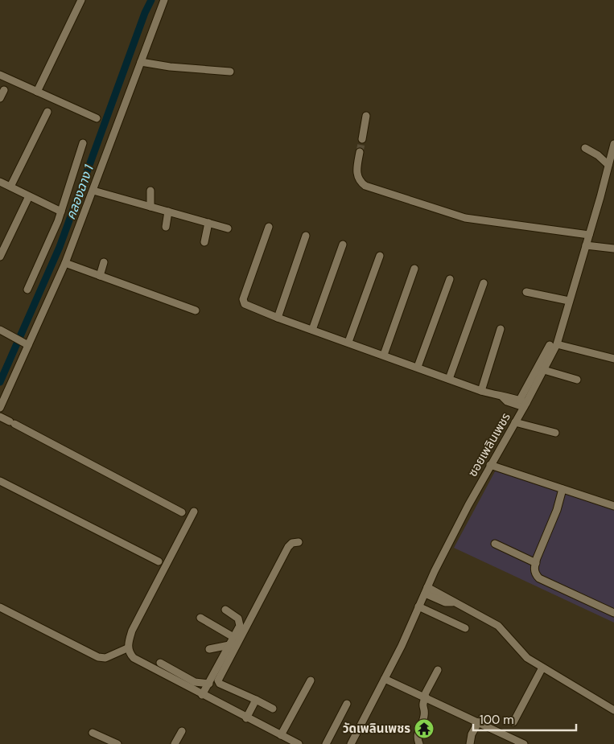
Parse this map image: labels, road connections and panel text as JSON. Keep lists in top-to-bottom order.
{
  "streets": {
    "street": ["ซอยเพลินเพชร"]
  },
  "water": ["คลองฉาง 1"],
  "places": {
    "temple": ["วัดเพลินเพชร"]
  },
  "scale_bar": "100 m"
}
